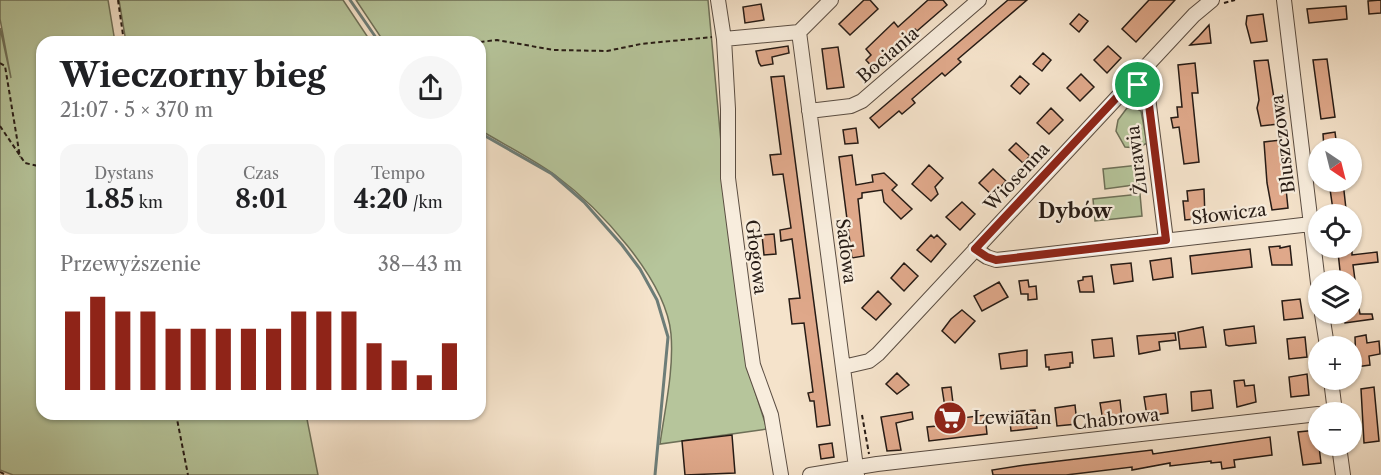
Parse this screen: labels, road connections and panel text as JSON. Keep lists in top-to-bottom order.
{
  "streets": {
    "street": [
      "Bociania",
      "Bluszczowa",
      "Żurawia",
      "Wiosenna",
      "Słowicza",
      "Sadowa",
      "Głogowa",
      "Chabrowa"
    ]
  },
  "crossings": [
    ["Bociania", "Sadowa"],
    ["Żurawia", "Wiosenna"],
    ["Żurawia", "Słowicza"],
    ["Wiosenna", "Słowicza"],
    ["Wiosenna", "Sadowa"],
    ["Sadowa", "Chabrowa"]
  ],
  "districts": ["Dybów"],
  "places": {
    "supermarket": ["Lewiatan"]
  },
  "north": "bottom right",
  "page": {
    "heading": ["Wieczorny bieg", "21:07 · 5 × 370 m"],
    "map_buttons": ["+", "−"],
    "stats": [
      ["Dystans", "1.85 km"],
      ["Czas", "8:01"],
      ["Tempo", "4:20 /km"]
    ],
    "chart": ["Przewyższenie", "38–43 m"]
  }
}
